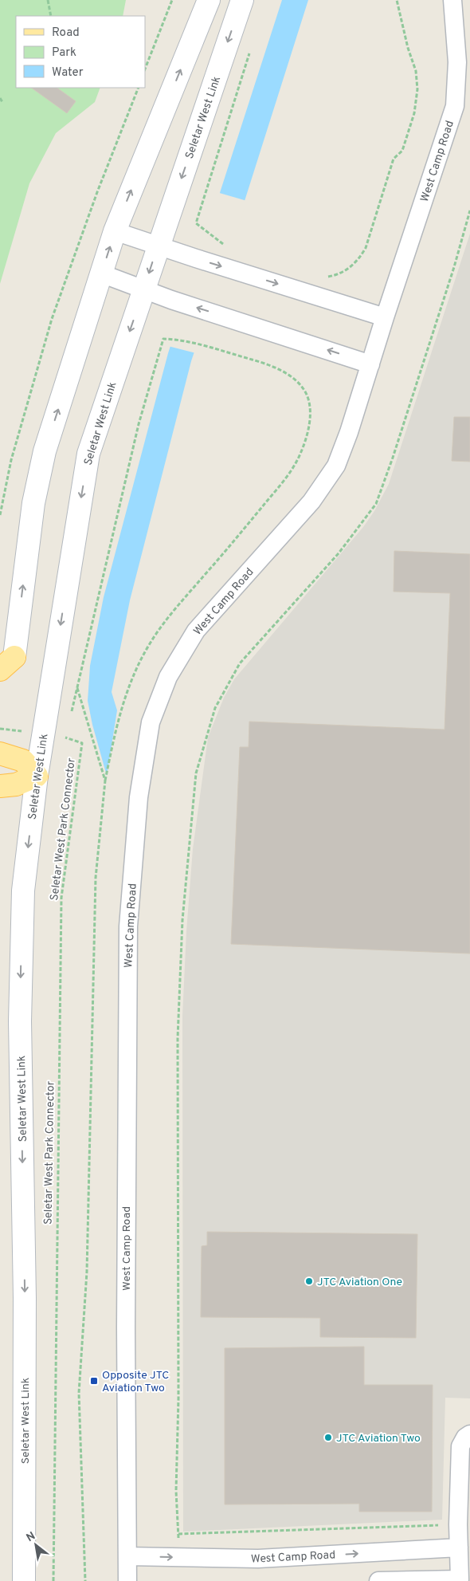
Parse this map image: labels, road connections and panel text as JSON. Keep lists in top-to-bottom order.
{
  "streets": {
    "main road": ["Seletar West Link"],
    "street": ["West Camp Road"],
    "path": ["Seletar West Park Connector"]
  },
  "places": {
    "other": ["JTC Aviation One", "JTC Aviation Two"],
    "transit": ["Opposite JTC Aviation Two"]
  },
  "legend": ["Road", "Park", "Water"],
  "north": "top left"
}
